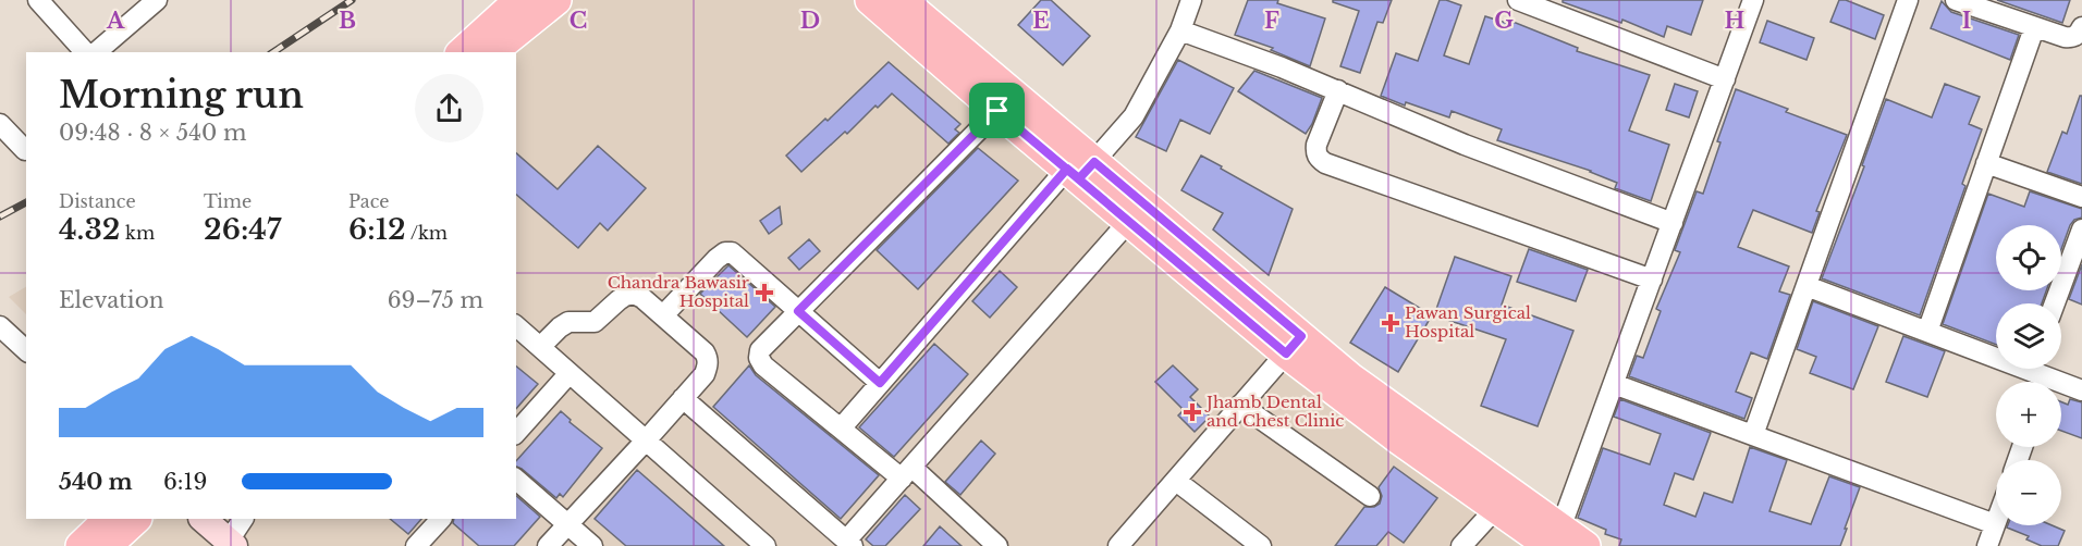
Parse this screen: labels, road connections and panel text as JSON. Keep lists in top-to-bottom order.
{
  "places": {
    "health": ["Chandra Bawasir Hospital", "Pawan Surgical Hospital", "Jhamb Dental and Chest Clinic"]
  },
  "page": {
    "heading": ["Morning run", "09:48 · 8 × 540 m"],
    "stats": [
      ["Distance", "4.32 km"],
      ["Time", "26:47"],
      ["Pace", "6:12 /km"]
    ],
    "map_buttons": ["+", "−"],
    "chart": ["Elevation", "69–75 m"],
    "list": [
      {
        "name": "540 m",
        "note": "6:19"
      }
    ]
  },
  "grid": {
    "columns": [
      "A",
      "B",
      "C",
      "D",
      "E",
      "F",
      "G",
      "H",
      "I"
    ]
  }
}
